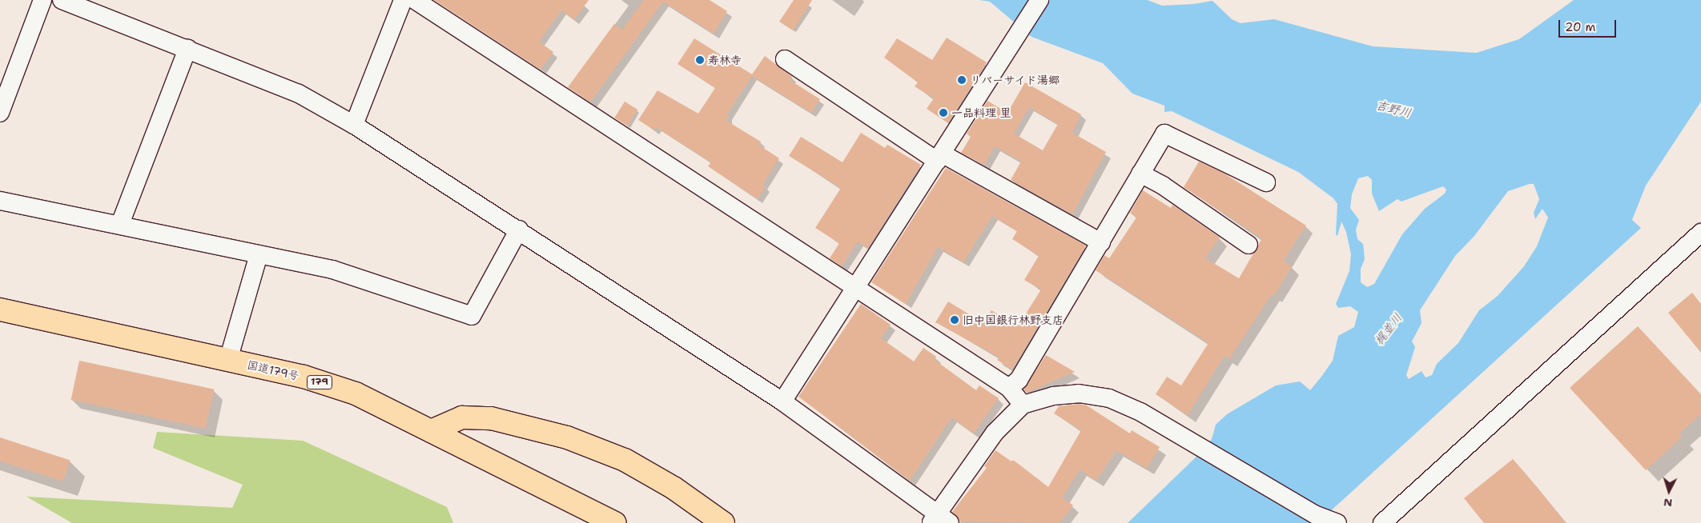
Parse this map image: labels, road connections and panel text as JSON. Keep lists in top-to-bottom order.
{
  "streets": {
    "highway": ["国道179号", "179"]
  },
  "water": ["吉野川", "梶並川"],
  "places": [
    "寿林寺",
    "リバーサイド湯郷",
    "一品料理 里",
    "旧中国銀行林野支店"
  ],
  "scale_bar": "20 m",
  "north": "bottom"
}
